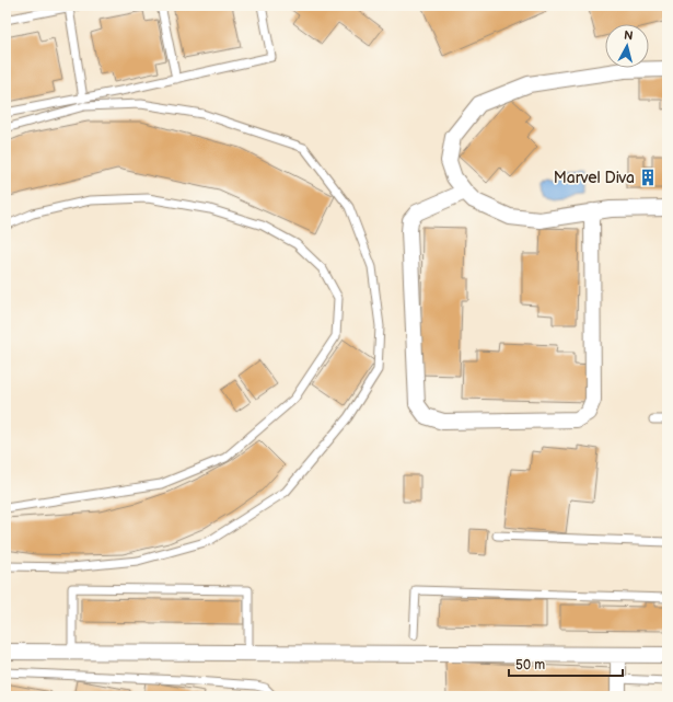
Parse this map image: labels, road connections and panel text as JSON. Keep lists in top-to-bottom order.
{
  "places": {
    "building": ["Marvel Diva"]
  },
  "scale_bar": "50 m",
  "north": "top"
}
